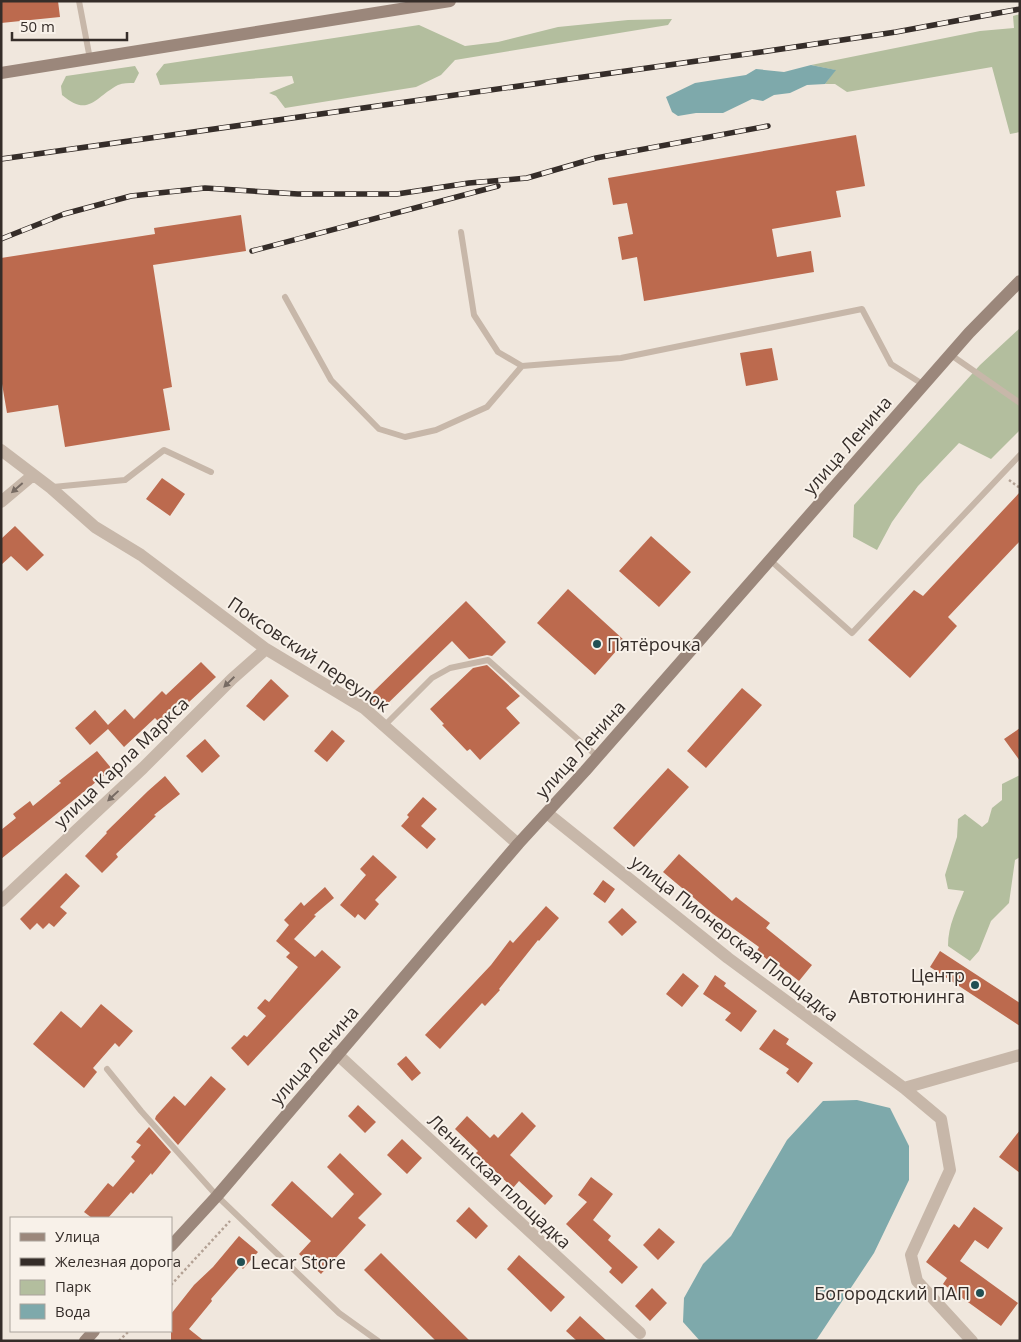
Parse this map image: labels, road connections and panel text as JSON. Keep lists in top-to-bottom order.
{
  "streets": {
    "main road": ["улица Ленина"],
    "street": [
      "Поксовский переулок",
      "улица Карла Маркса",
      "улица Пионерская Площадка",
      "Ленинская площадка"
    ]
  },
  "crossings": [
    ["улица Ленина", "Поксовский переулок"],
    ["улица Ленина", "улица Пионерская Площадка"],
    ["улица Ленина", "Ленинская площадка"],
    ["Поксовский переулок", "улица Карла Маркса"]
  ],
  "one_way": ["улица Карла Маркса"],
  "places": [
    "Пятёрочка",
    "Центр Автотюнинга",
    "Lecar Store",
    "Богородский ПАП"
  ],
  "legend": [
    "Улица",
    "Железная дорога",
    "Парк",
    "Вода"
  ],
  "scale_bar": "50 m"
}
